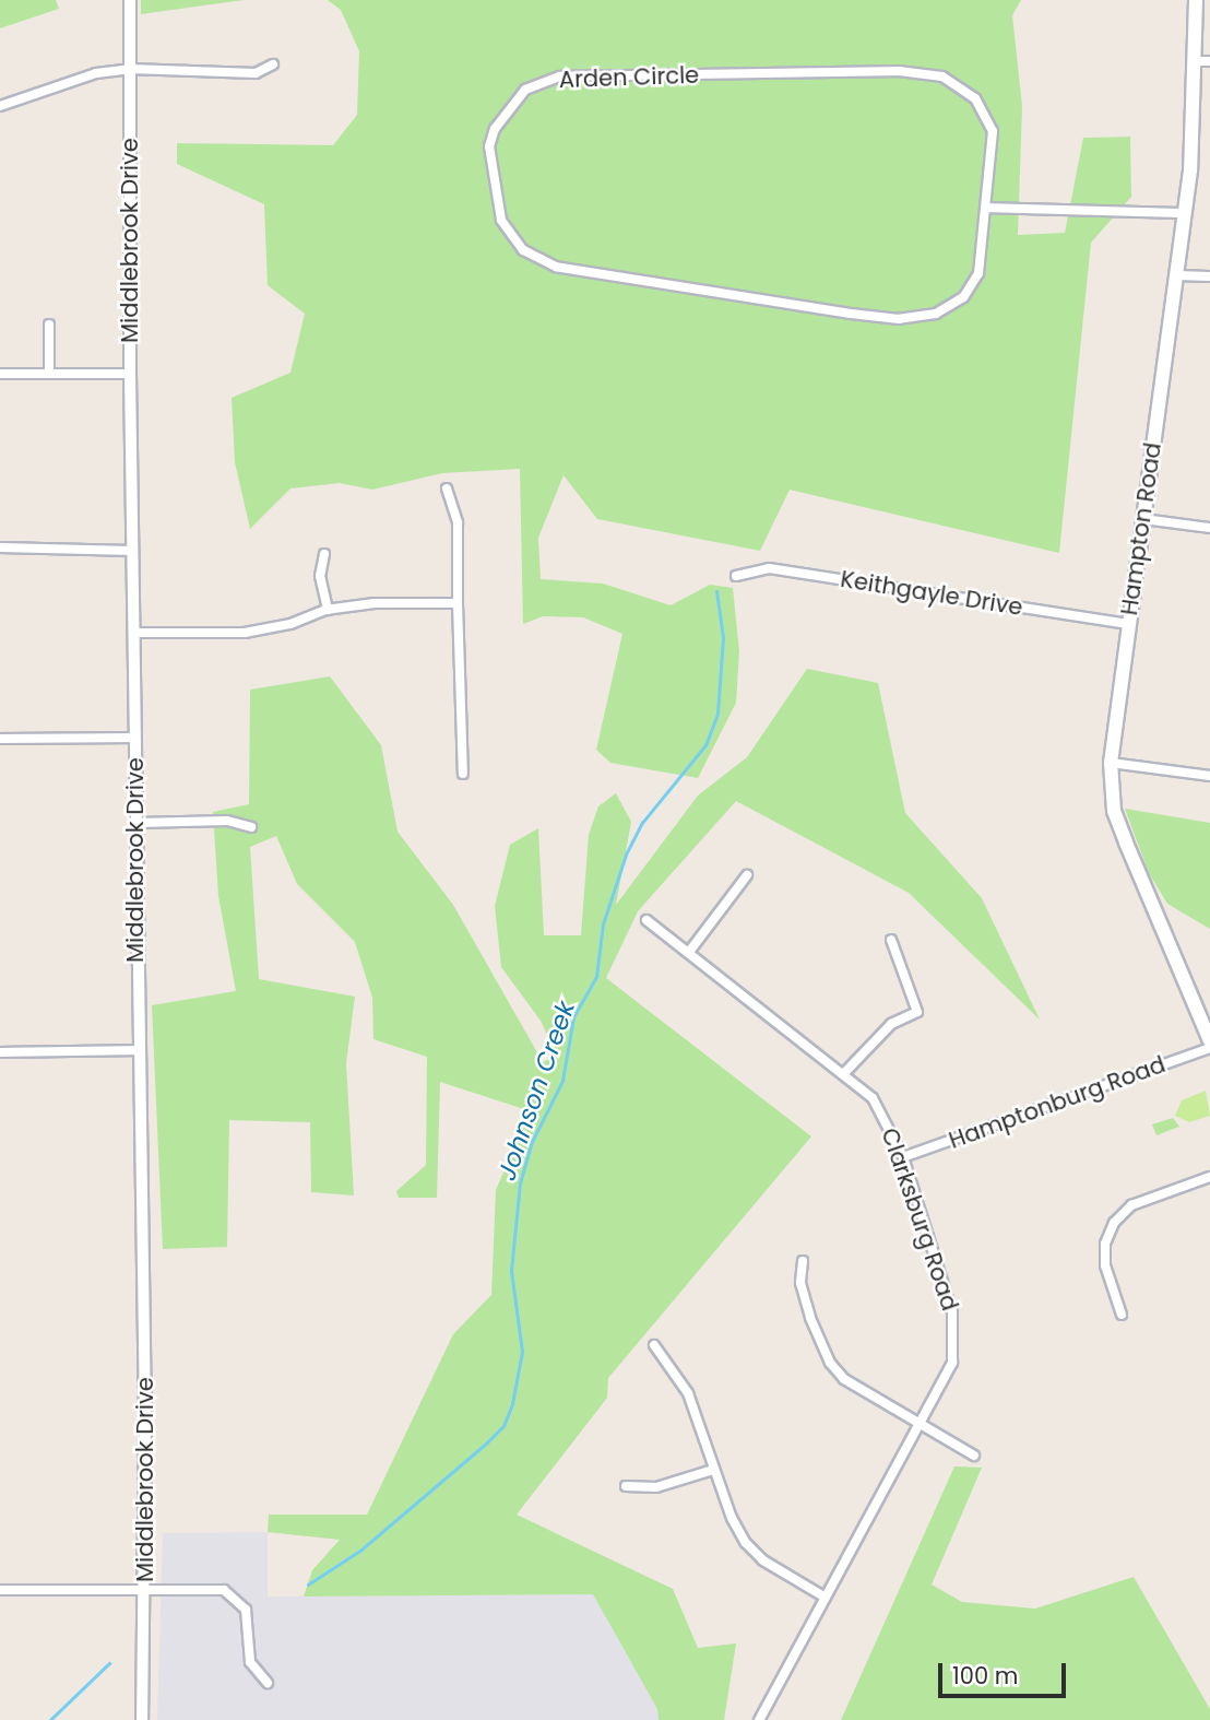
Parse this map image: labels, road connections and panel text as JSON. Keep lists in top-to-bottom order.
{
  "streets": {
    "main road": ["Hampton Road"],
    "street": [
      "Arden Circle",
      "Middlebrook Drive",
      "Keithgayle Drive",
      "Hamptonburg Road",
      "Clarksburg Road"
    ]
  },
  "crossings": [
    ["Hampton Road", "Keithgayle Drive"],
    ["Hamptonburg Road", "Clarksburg Road"]
  ],
  "water": ["Johnson Creek"],
  "scale_bar": "100 m"
}
